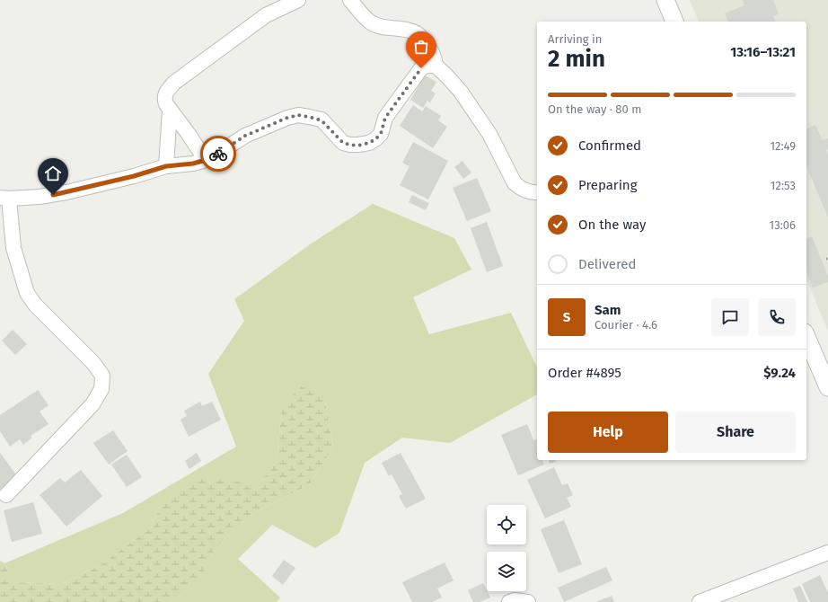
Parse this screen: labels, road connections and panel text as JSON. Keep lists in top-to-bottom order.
{
  "page": {
    "heading": ["2 min", "Arriving in", "13:16–13:21"],
    "panel": [
      "Sam",
      "Courier · 4.6",
      "Order #4895",
      "$9.24"
    ],
    "bar": "On the way · 80 m",
    "list": [
      ["Confirmed", "12:49"],
      ["Preparing", "12:53"],
      ["On the way", "13:06"],
      "Delivered"
    ],
    "round": "S",
    "buttons": ["Help", "Share"]
  }
}
